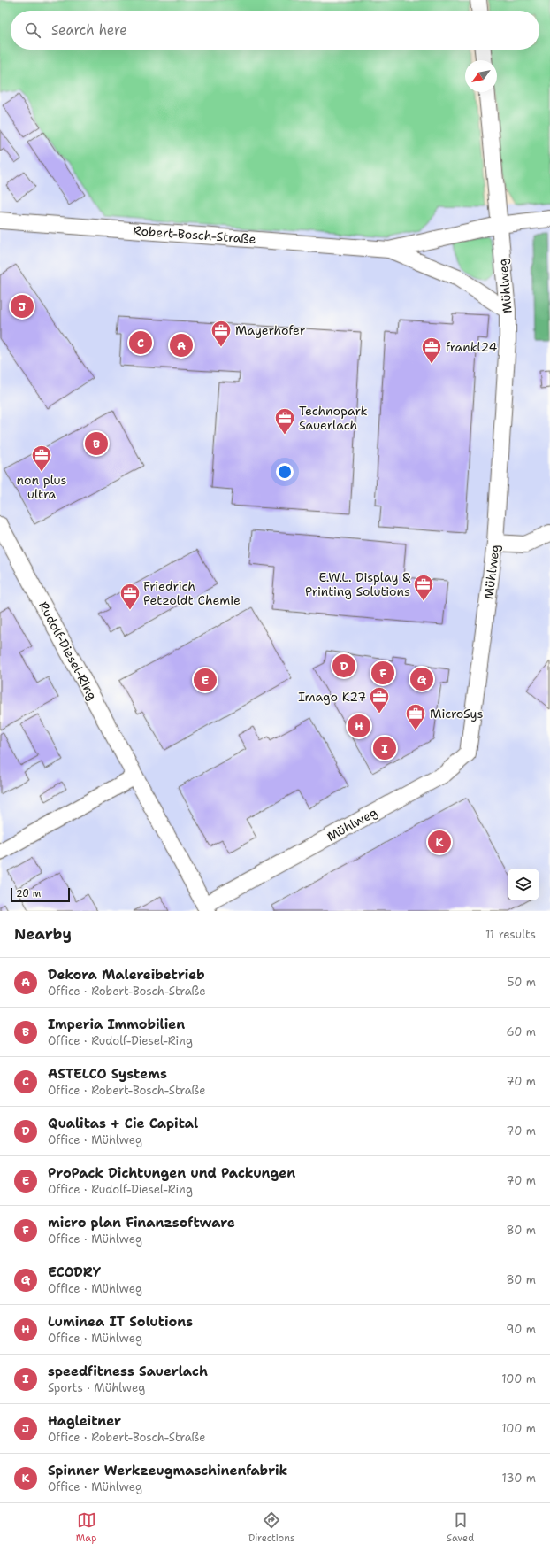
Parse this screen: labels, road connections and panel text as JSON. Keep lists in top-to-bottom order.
{
  "streets": {
    "street": ["Robert-Bosch-Straße", "Mühlweg", "Rudolf-Diesel-Ring"]
  },
  "crossings": [
    ["Robert-Bosch-Straße", "Mühlweg"],
    ["Mühlweg", "Rudolf-Diesel-Ring"]
  ],
  "places": {
    "office": [
      "Mayerhofer",
      "frankl24",
      "Technopark Sauerlach",
      "non plus ultra",
      "E.W.L. Display & Printing Solutions",
      "Friedrich Petzoldt Chemie",
      "Imago K27",
      "MicroSys"
    ]
  },
  "scale_bar": "20 m",
  "north": "bottom left",
  "page": {
    "search": "Search here",
    "pins": [
      "J",
      "C",
      "A",
      "B",
      "D",
      "F",
      "G",
      "E",
      "H",
      "I",
      "K"
    ],
    "scale": "20 m",
    "heading": ["Nearby", "11 results"],
    "list": [
      {
        "mark": "A",
        "name": "Dekora Malereibetrieb",
        "note": "Office · Robert-Bosch-Straße",
        "value": "50 m"
      },
      {
        "mark": "B",
        "name": "Imperia Immobilien",
        "note": "Office · Rudolf-Diesel-Ring",
        "value": "60 m"
      },
      {
        "mark": "C",
        "name": "ASTELCO Systems",
        "note": "Office · Robert-Bosch-Straße",
        "value": "70 m"
      },
      {
        "mark": "D",
        "name": "Qualitas + Cie Capital",
        "note": "Office · Mühlweg",
        "value": "70 m"
      },
      {
        "mark": "E",
        "name": "ProPack Dichtungen und Packungen",
        "note": "Office · Rudolf-Diesel-Ring",
        "value": "70 m"
      },
      {
        "mark": "F",
        "name": "micro plan Finanzsoftware",
        "note": "Office · Mühlweg",
        "value": "80 m"
      },
      {
        "mark": "G",
        "name": "ECODRY",
        "note": "Office · Mühlweg",
        "value": "80 m"
      },
      {
        "mark": "H",
        "name": "Luminea IT Solutions",
        "note": "Office · Mühlweg",
        "value": "90 m"
      },
      {
        "mark": "I",
        "name": "speedfitness Sauerlach",
        "note": "Sports · Mühlweg",
        "value": "100 m"
      },
      {
        "mark": "J",
        "name": "Hagleitner",
        "note": "Office · Robert-Bosch-Straße",
        "value": "100 m"
      },
      {
        "mark": "K",
        "name": "Spinner Werkzeugmaschinenfabrik",
        "note": "Office · Mühlweg",
        "value": "130 m"
      }
    ],
    "nav": ["Map", "Directions", "Saved"]
  }
}
